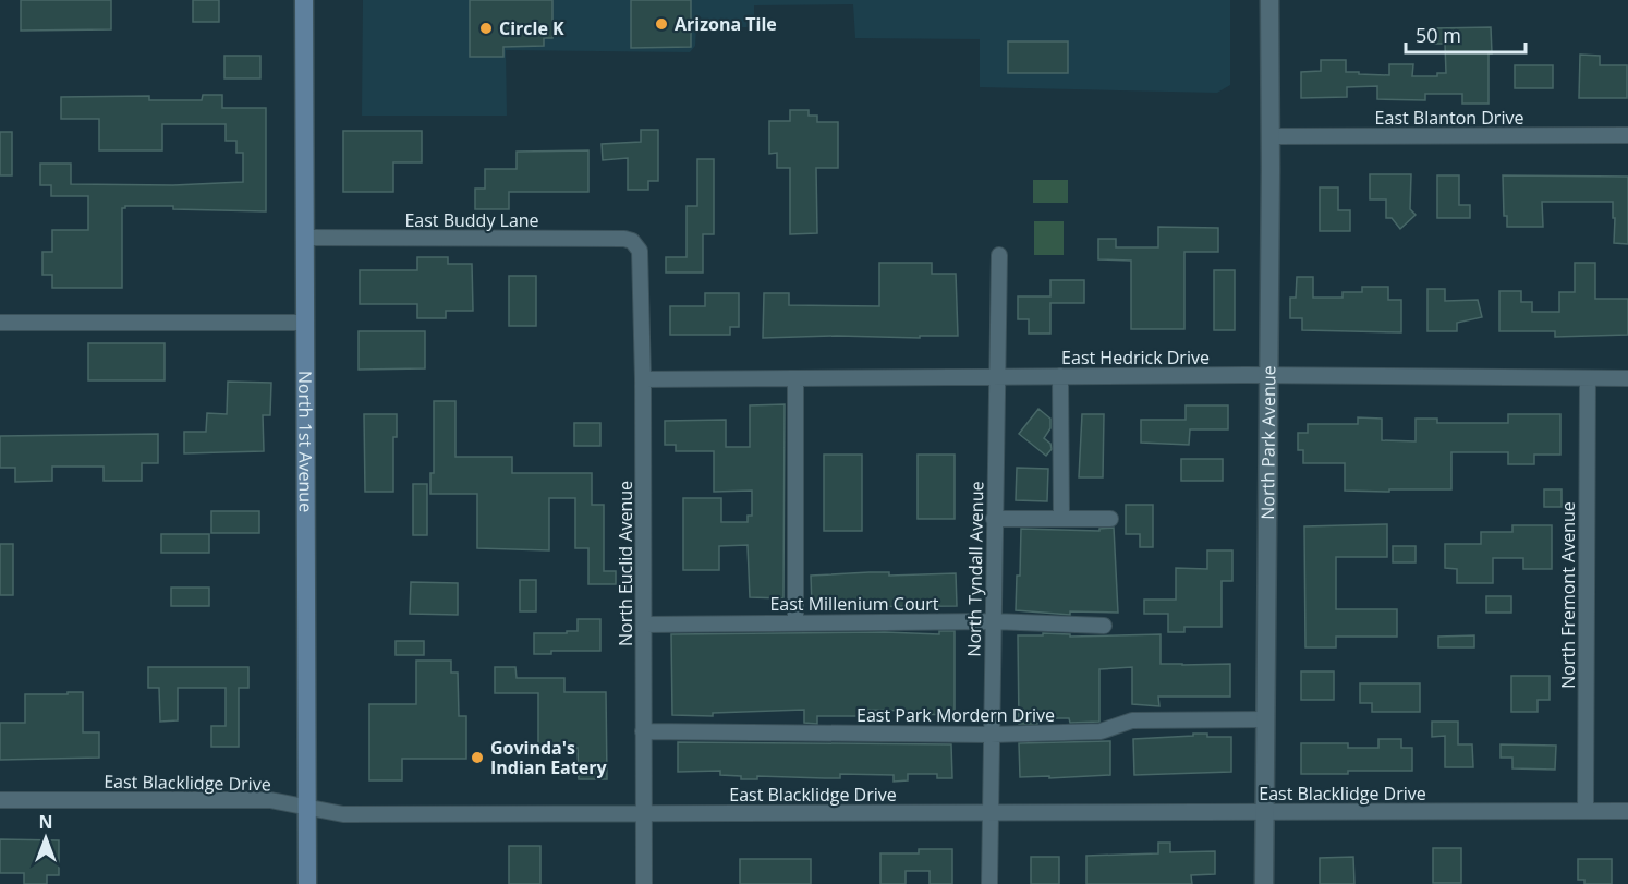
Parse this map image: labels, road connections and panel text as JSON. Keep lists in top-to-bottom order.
{
  "streets": {
    "main road": ["North 1st Avenue"],
    "street": [
      "East Blanton Drive",
      "East Buddy Lane",
      "East Hedrick Drive",
      "North Park Avenue",
      "North Euclid Avenue",
      "North Tyndall Avenue",
      "North Fremont Avenue",
      "East Millenium Court",
      "East Park Mordern Drive",
      "East Blacklidge Drive"
    ]
  },
  "crossings": [
    ["East Blanton Drive", "North Park Avenue"],
    ["East Buddy Lane", "North 1st Avenue"],
    ["East Buddy Lane", "North Euclid Avenue"],
    ["East Hedrick Drive", "North Park Avenue"],
    ["East Hedrick Drive", "North Euclid Avenue"],
    ["East Hedrick Drive", "North Tyndall Avenue"],
    ["East Hedrick Drive", "North Fremont Avenue"],
    ["North 1st Avenue", "East Blacklidge Drive"],
    ["North Park Avenue", "East Park Mordern Drive"],
    ["North Park Avenue", "East Blacklidge Drive"],
    ["North Euclid Avenue", "East Millenium Court"],
    ["North Euclid Avenue", "East Park Mordern Drive"],
    ["North Euclid Avenue", "East Blacklidge Drive"],
    ["North Tyndall Avenue", "East Millenium Court"],
    ["North Tyndall Avenue", "East Park Mordern Drive"],
    ["North Tyndall Avenue", "East Blacklidge Drive"],
    ["North Fremont Avenue", "East Blacklidge Drive"]
  ],
  "places": ["Arizona Tile", "Circle K", "Govinda's Indian Eatery"],
  "scale_bar": "50 m",
  "north": "top"
}
